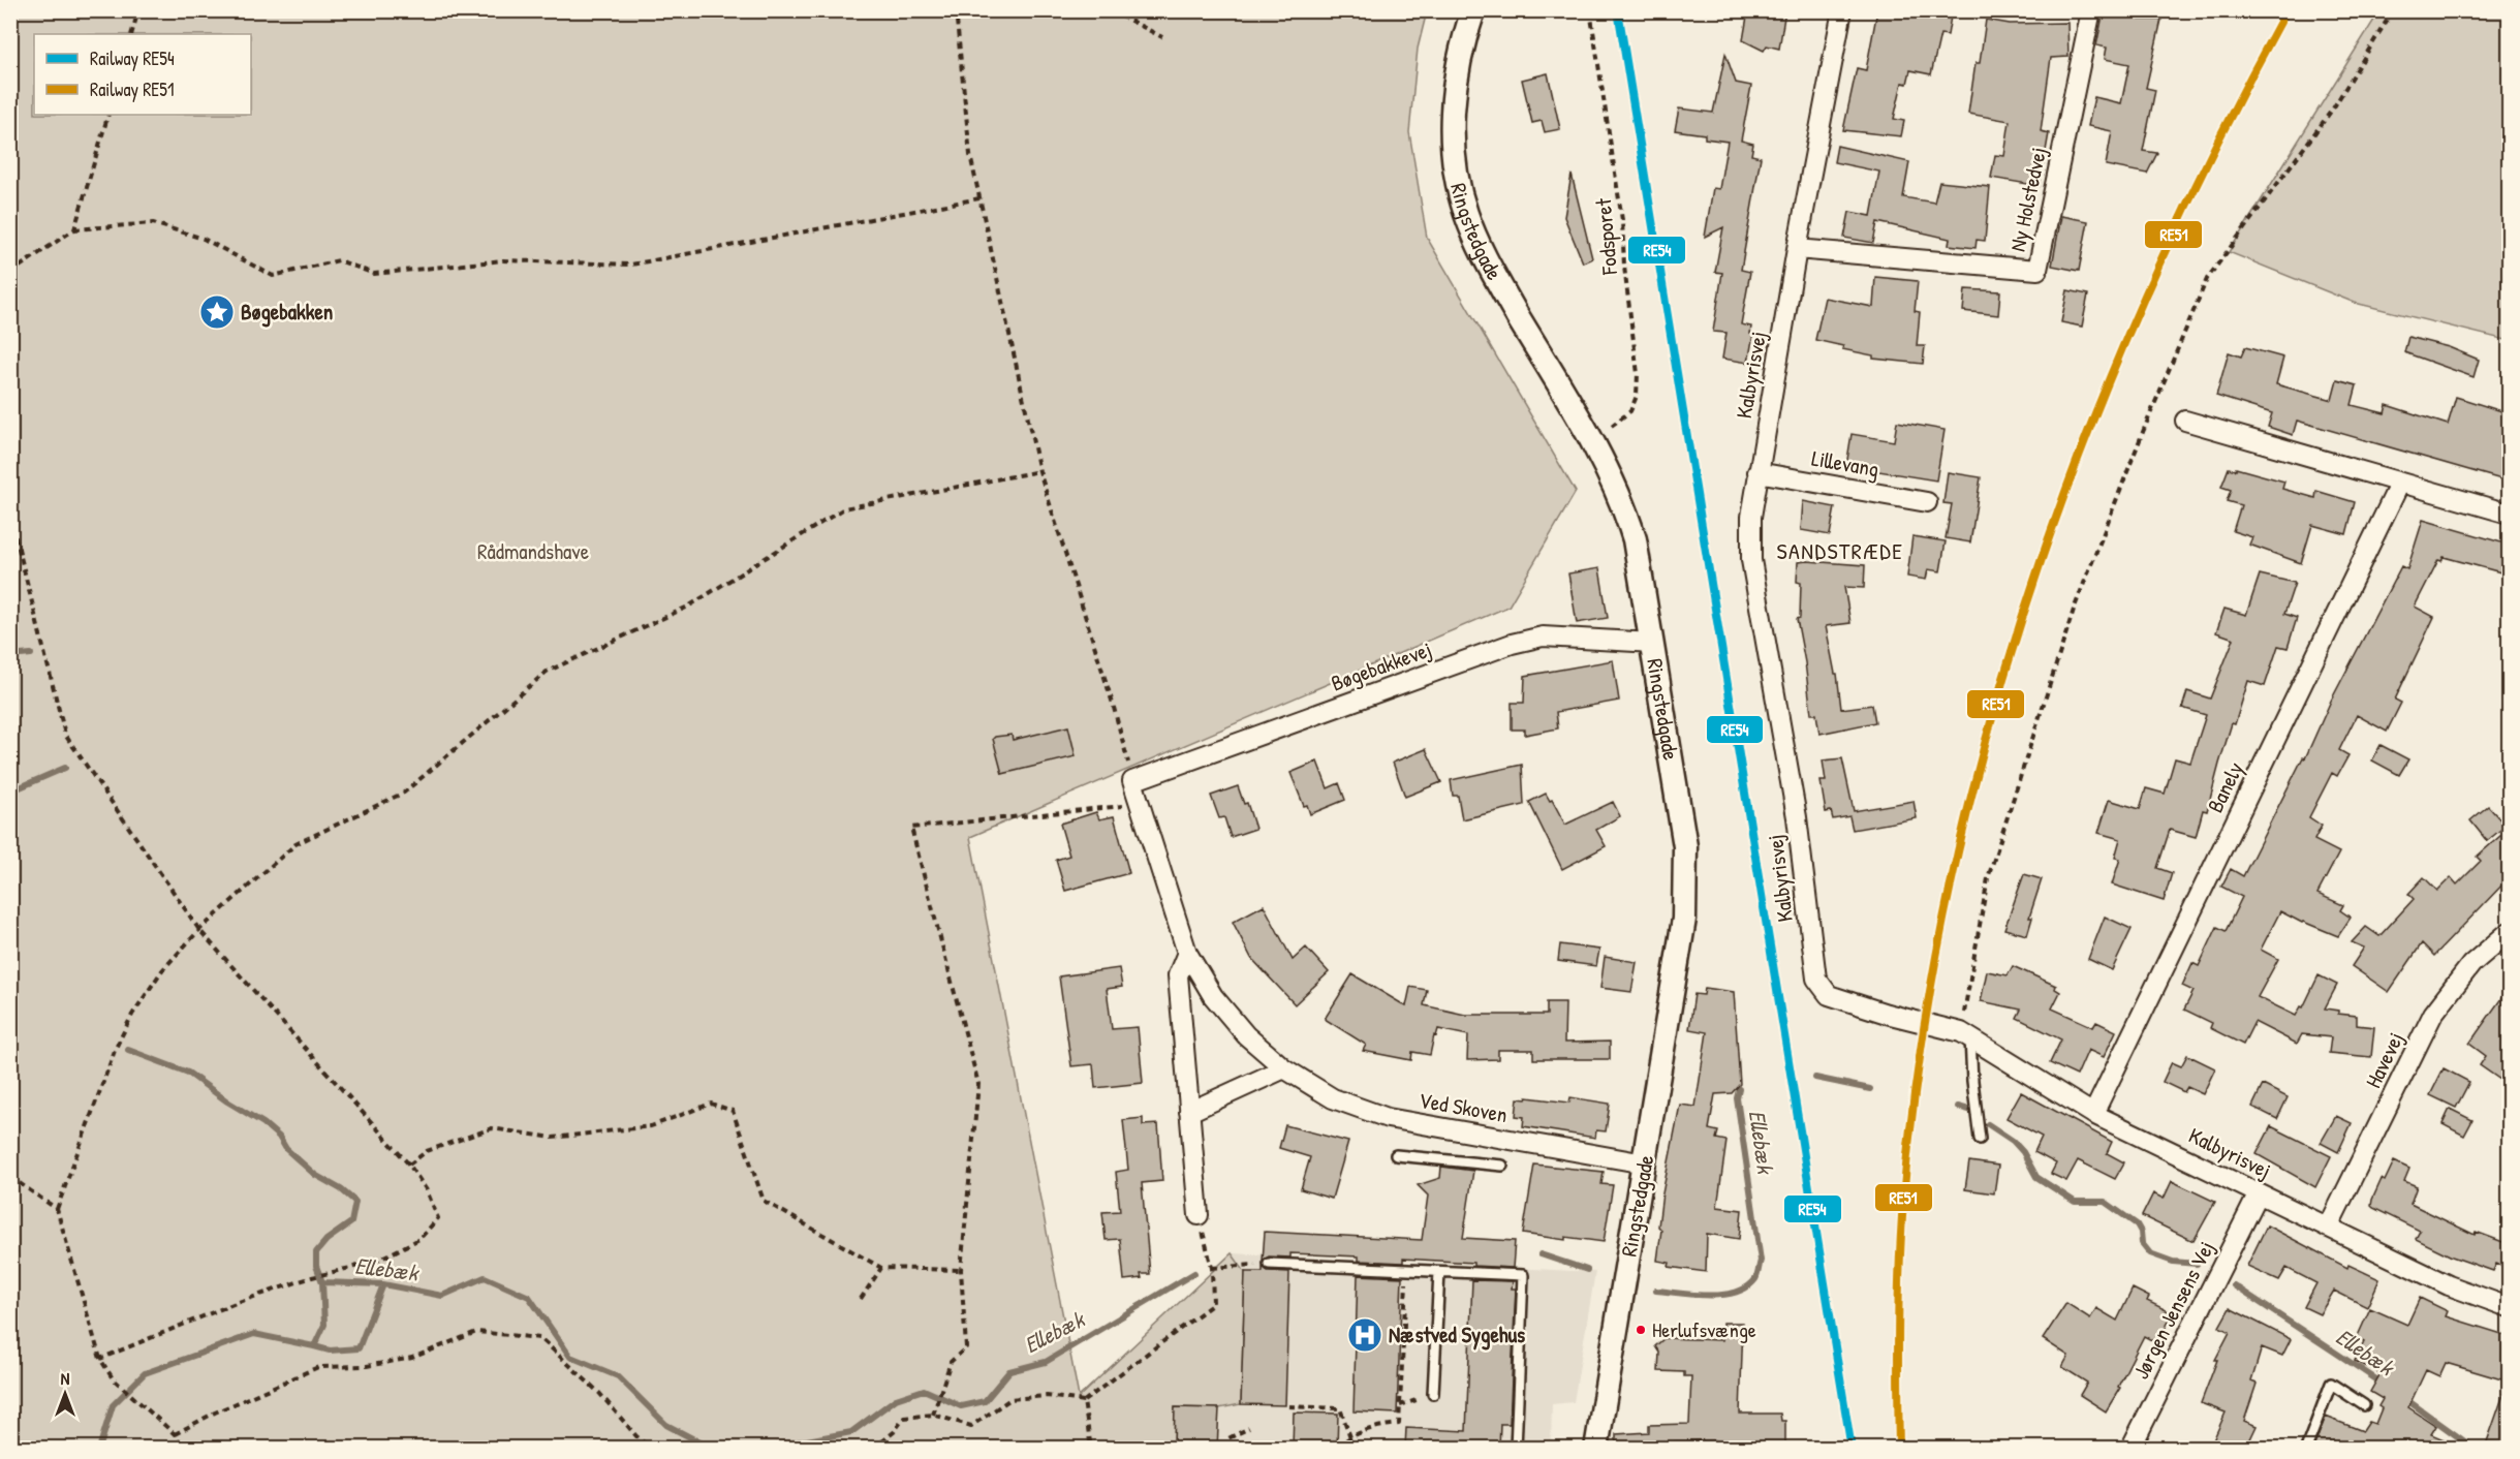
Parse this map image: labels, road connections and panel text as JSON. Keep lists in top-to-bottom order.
{
  "streets": {
    "street": [
      "Ny Holstedvej",
      "Ringstedgade",
      "Kalbyrisvej",
      "Lillevang",
      "Bøgebakkevej",
      "Banely",
      "Havevej",
      "Ved Skoven",
      "Jørgen Jensens Vej"
    ],
    "path": ["Fodsporet"]
  },
  "crossings": [
    ["Ny Holstedvej", "Kalbyrisvej"],
    ["Ringstedgade", "Fodsporet"],
    ["Ringstedgade", "Bøgebakkevej"],
    ["Ringstedgade", "Ved Skoven"],
    ["Kalbyrisvej", "Lillevang"],
    ["Kalbyrisvej", "Banely"],
    ["Kalbyrisvej", "Havevej"],
    ["Kalbyrisvej", "Jørgen Jensens Vej"],
    ["Bøgebakkevej", "Ved Skoven"]
  ],
  "districts": ["SANDSTRÆDE"],
  "water": ["Ellebæk"],
  "parks": ["Rådmandshave"],
  "places": {
    "place": ["Bøgebakken"],
    "other": ["Herlufsvænge"],
    "hospital": ["Næstved Sygehus"]
  },
  "lines": ["rail line RE54", "rail line RE51"],
  "legend": ["Railway RE54", "Railway RE51"],
  "north": "top"
}
